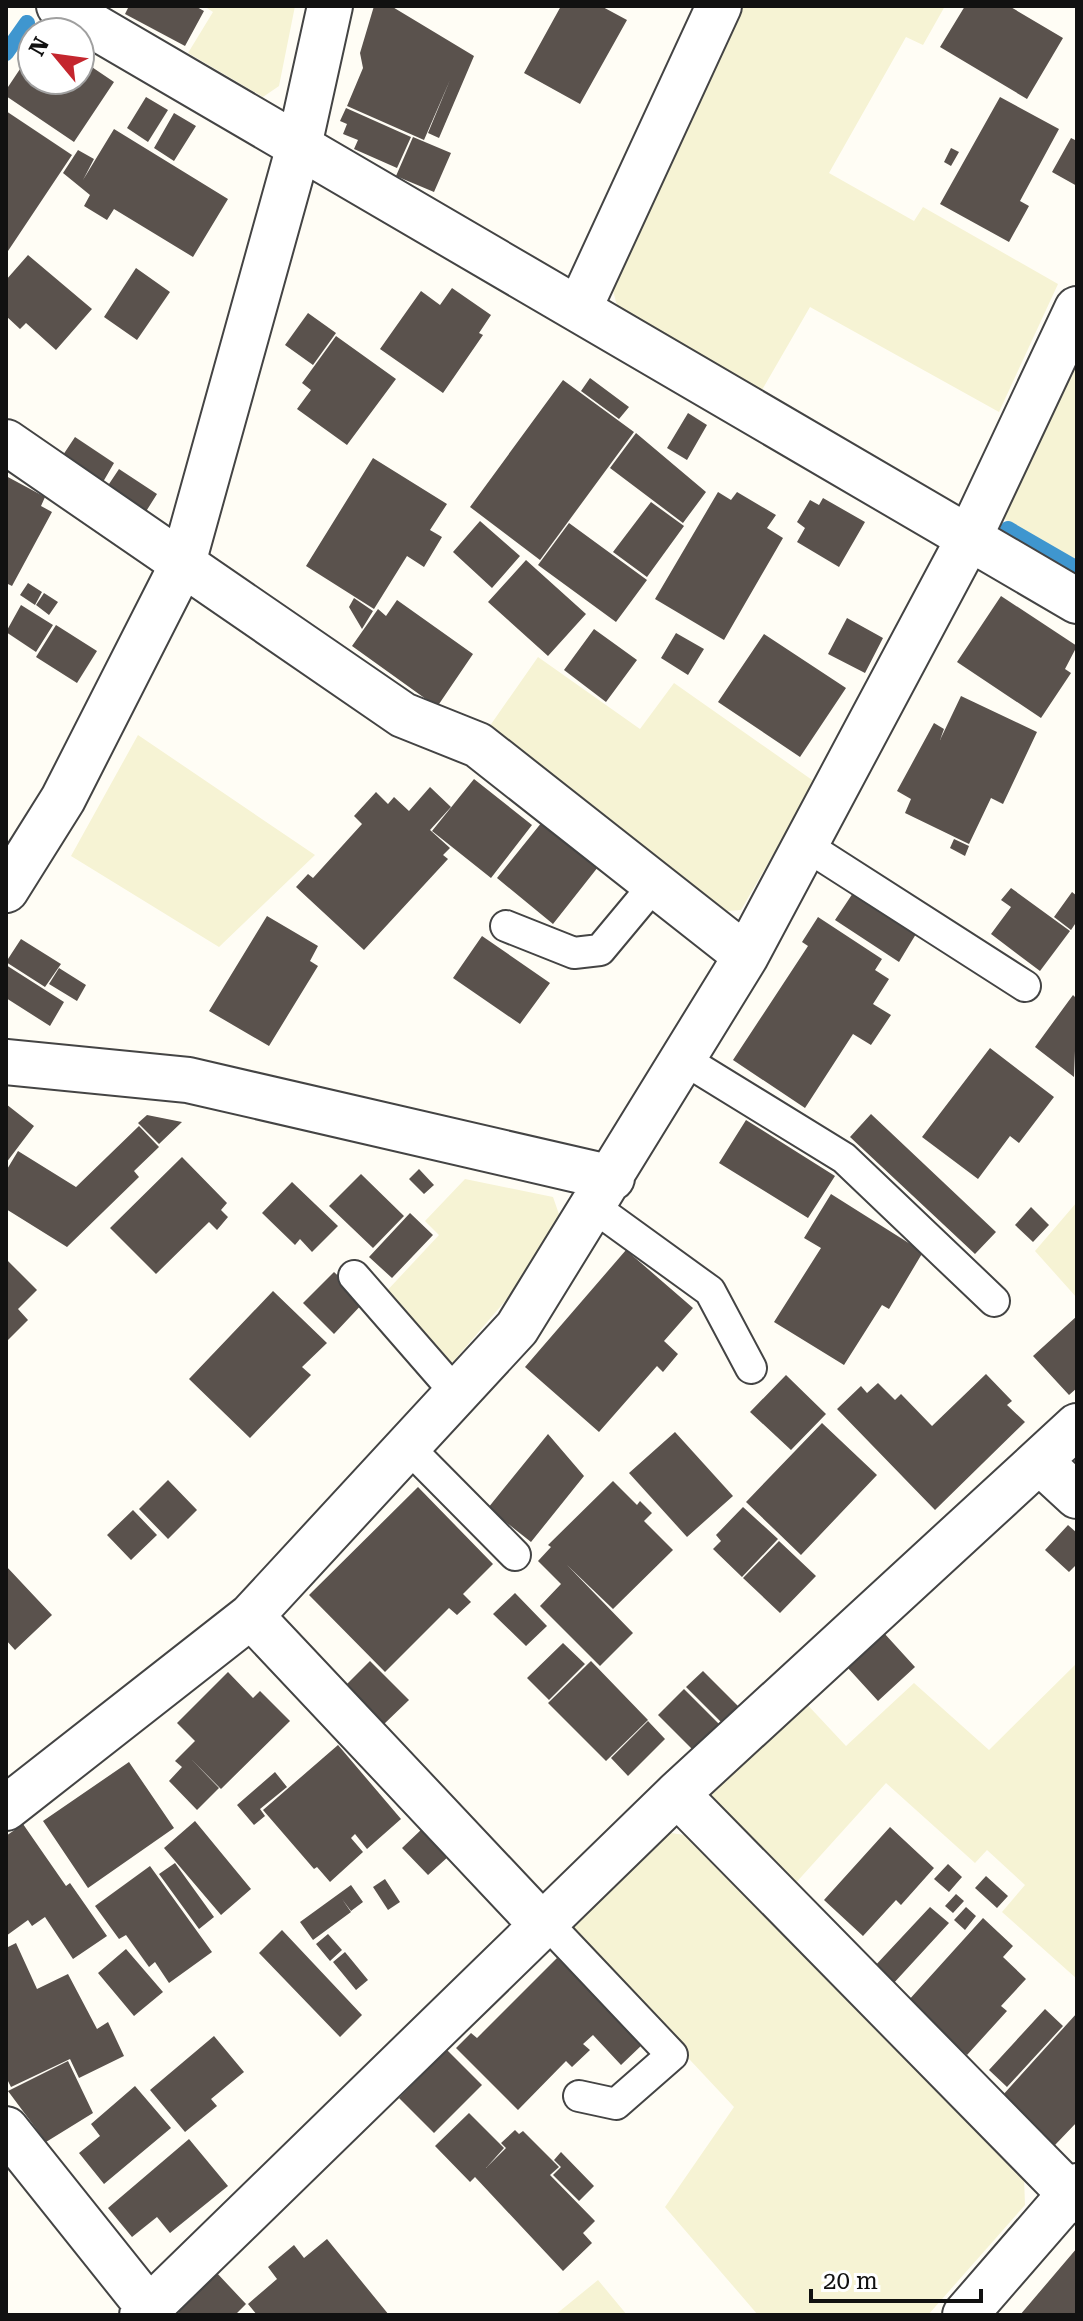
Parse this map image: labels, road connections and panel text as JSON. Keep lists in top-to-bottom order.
{
  "scale_bar": "20 m",
  "north": "top left"
}
